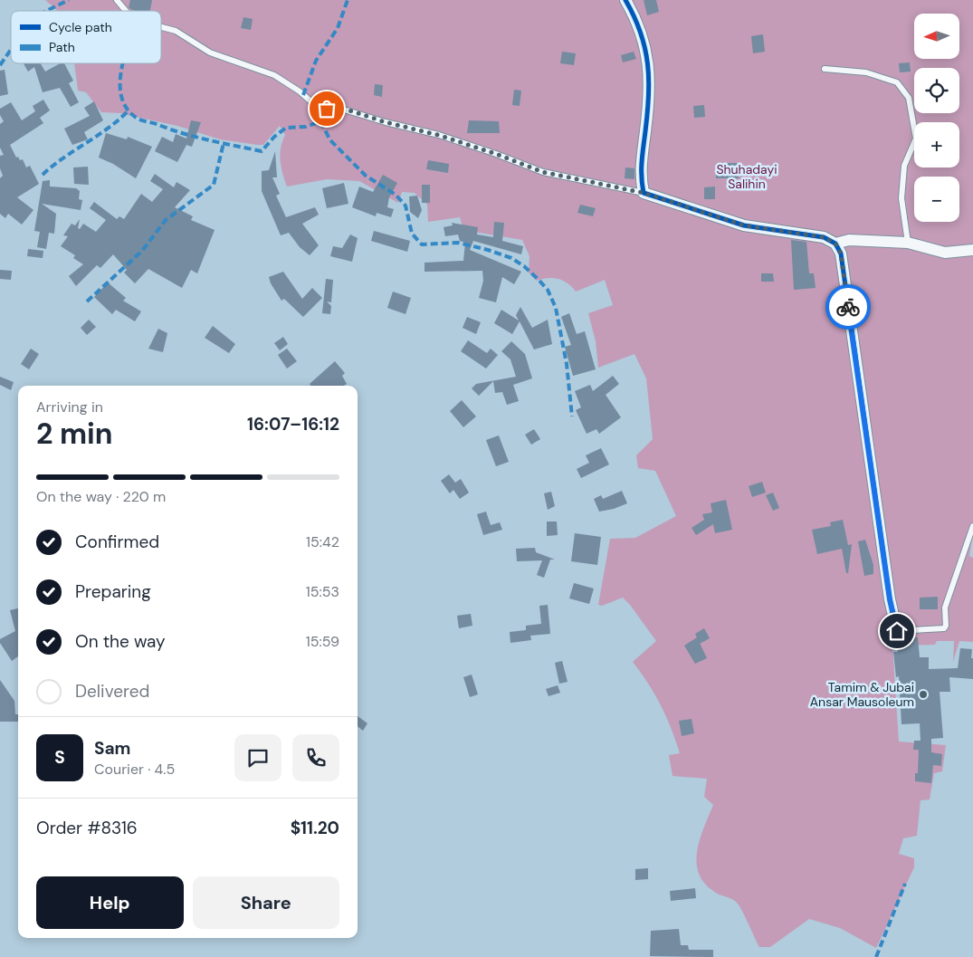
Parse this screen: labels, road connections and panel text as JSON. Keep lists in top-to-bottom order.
{
  "parks": ["Shuhadayi Salihin"],
  "places": ["Tamim & Jubai Ansar Mausoleum"],
  "legend": ["Cycle path", "Path"],
  "north": "left",
  "page": {
    "map_buttons": ["+", "−"],
    "heading": ["2 min", "Arriving in", "16:07–16:12"],
    "panel": [
      "Sam",
      "Courier · 4.5",
      "Order #8316",
      "$11.20"
    ],
    "bar": "On the way · 220 m",
    "list": [
      ["Confirmed", "15:42"],
      ["Preparing", "15:53"],
      ["On the way", "15:59"],
      "Delivered"
    ],
    "round": "S",
    "buttons": ["Help", "Share"]
  }
}
